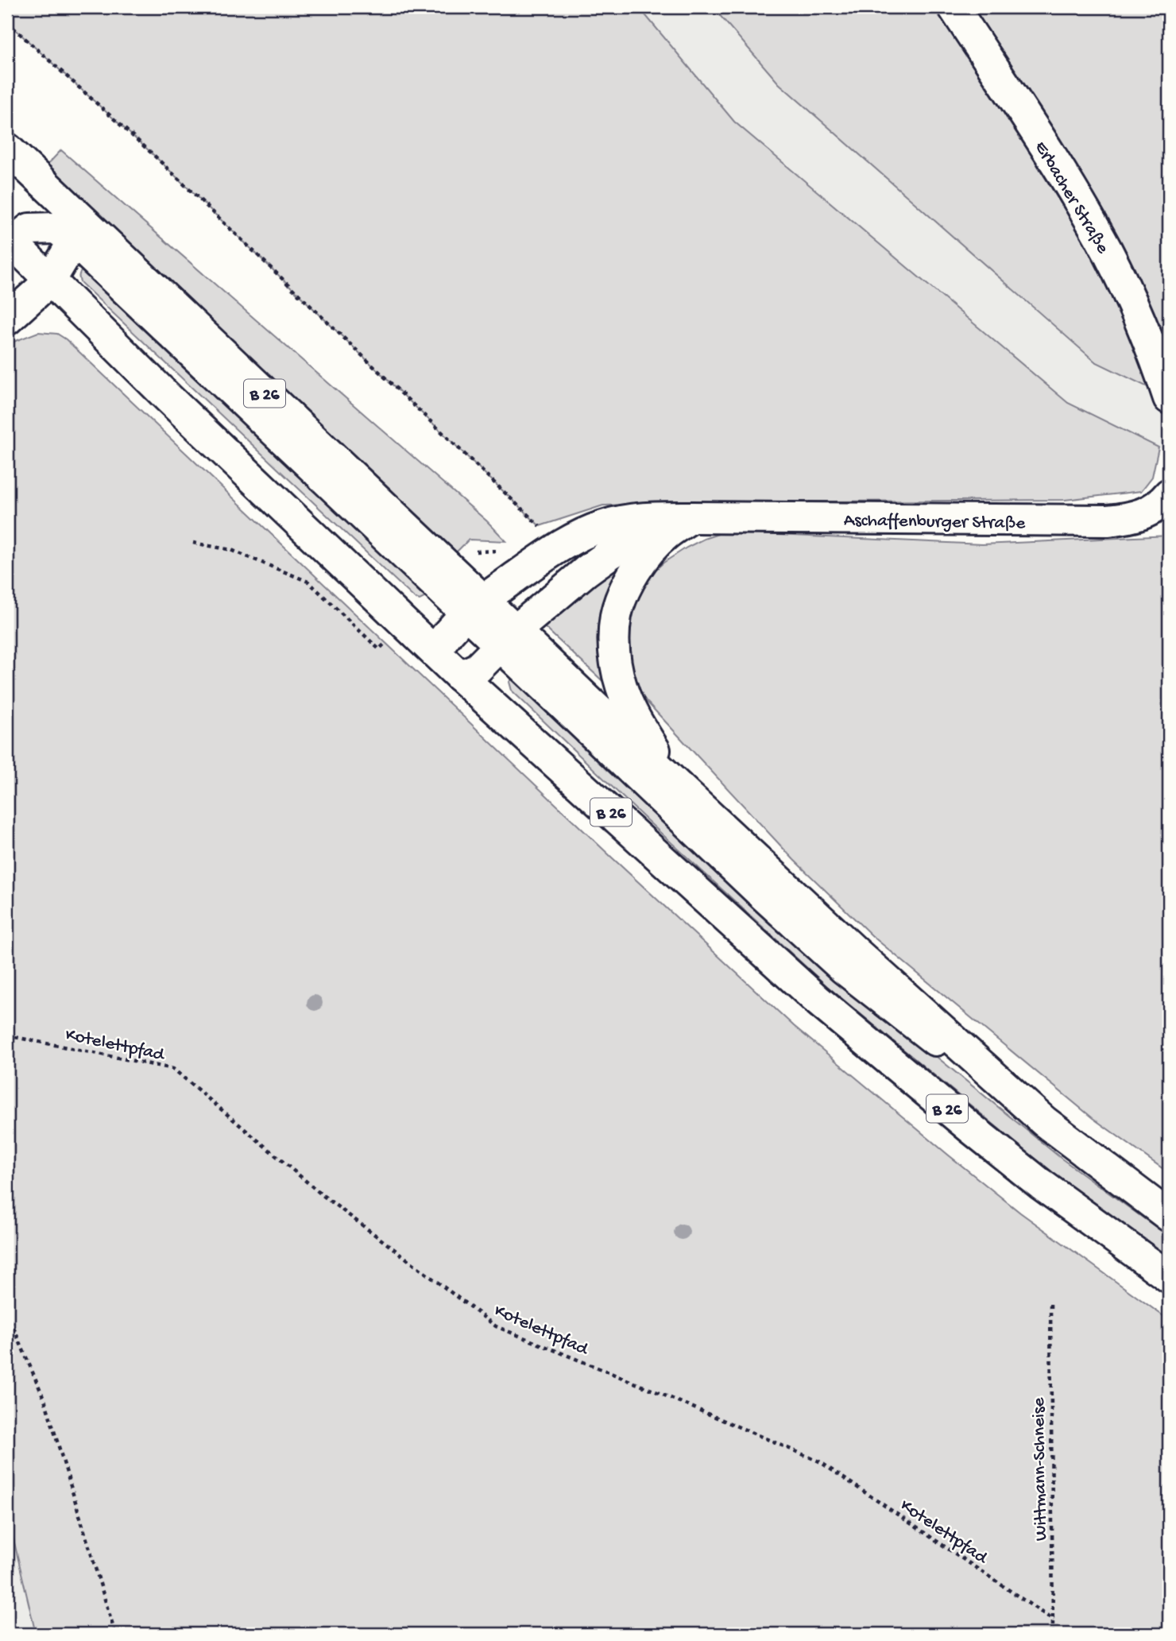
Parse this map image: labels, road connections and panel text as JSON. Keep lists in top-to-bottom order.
{
  "streets": {
    "main road": ["Erbacher Straße", "B 26", "Aschaffenburger Straße"],
    "path": ["Kotelettpfad", "Wittmann-Schneise"]
  },
  "crossings": [
    ["B 26", "Aschaffenburger Straße"],
    ["Kotelettpfad", "Wittmann-Schneise"]
  ]
}
